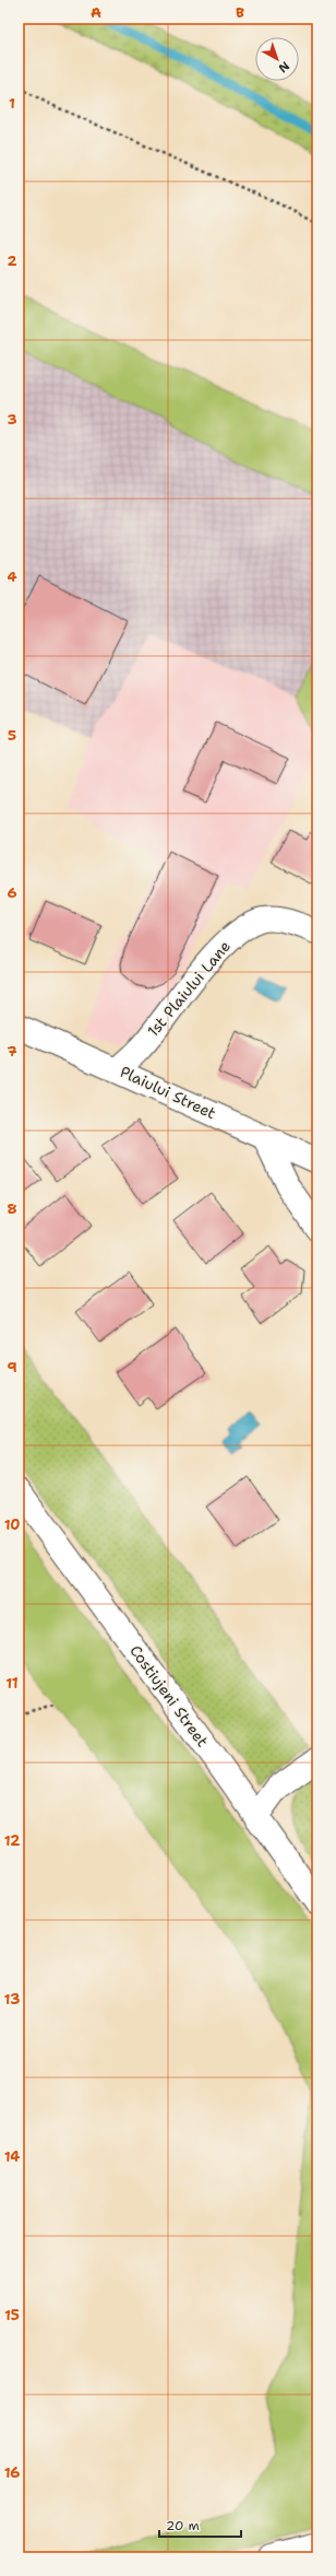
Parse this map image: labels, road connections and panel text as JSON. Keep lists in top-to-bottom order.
{
  "streets": {
    "street": ["1st Plaiului Lane", "Plaiului Street", "Costiujeni Street"]
  },
  "crossings": [
    ["1st Plaiului Lane", "Plaiului Street"]
  ],
  "scale_bar": "20 m",
  "north": "bottom right",
  "grid": {
    "columns": ["A", "B"],
    "rows": [
      "1",
      "2",
      "3",
      "4",
      "5",
      "6",
      "7",
      "8",
      "9",
      "10",
      "11",
      "12",
      "13",
      "14",
      "15",
      "16"
    ]
  }
}
